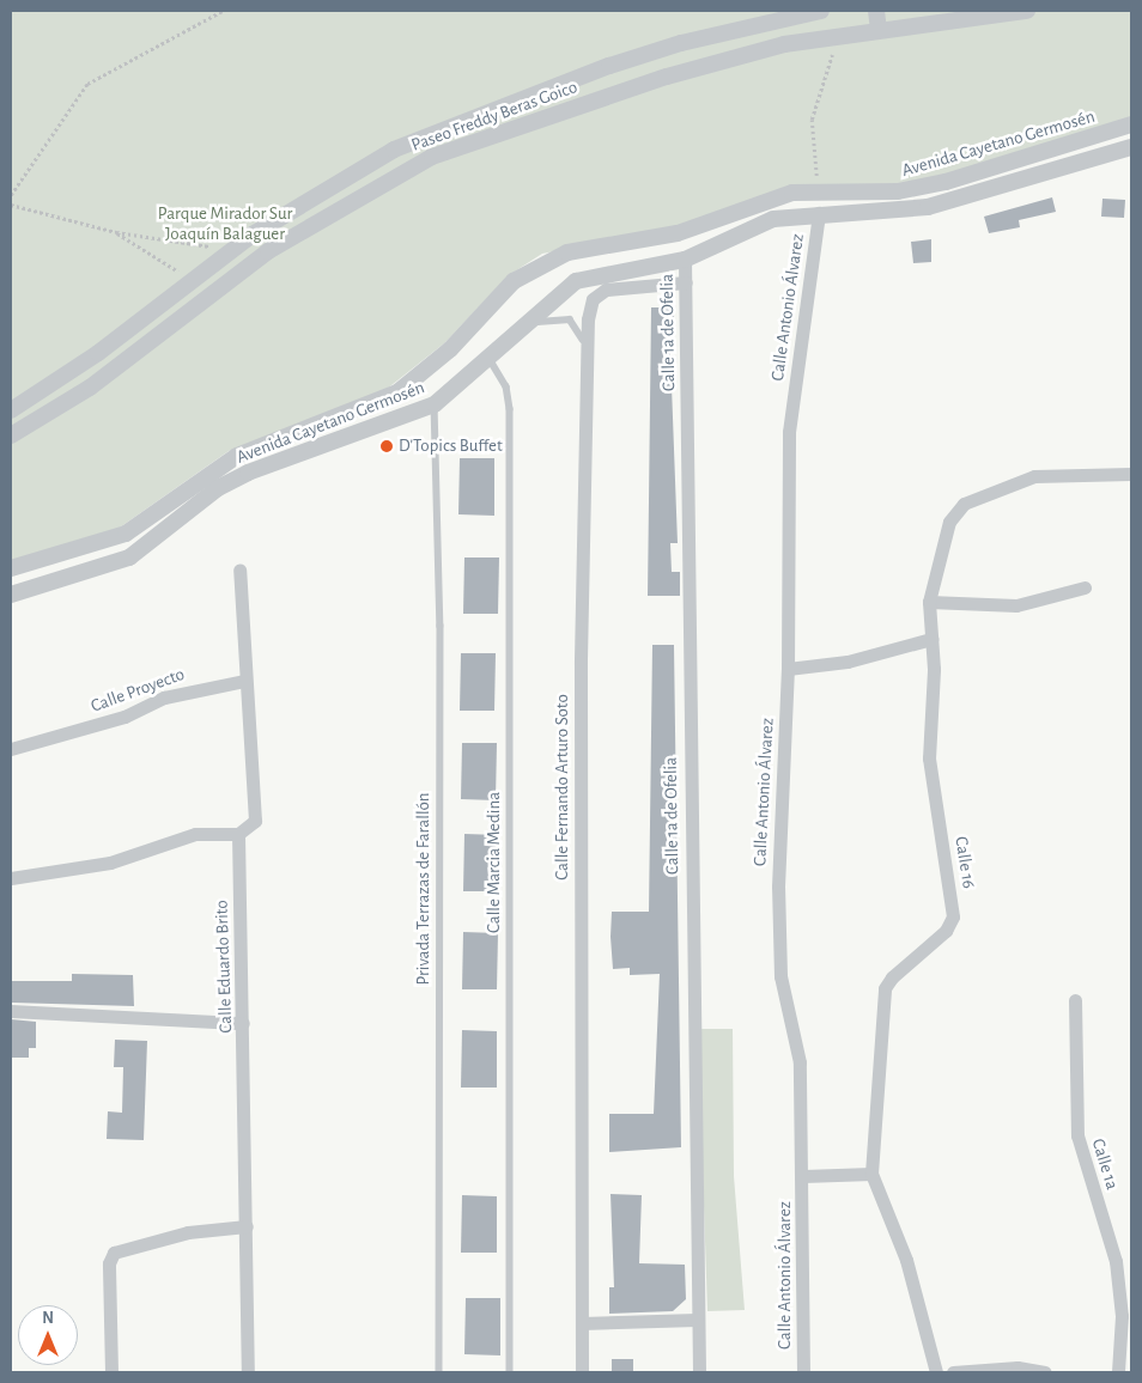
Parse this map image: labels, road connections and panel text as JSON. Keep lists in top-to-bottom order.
{
  "streets": {
    "street": [
      "Paseo Freddy Beras Goico",
      "Avenida Cayetano Germosén",
      "Calle Antonio Álvarez",
      "Calle 1a de Ofelia",
      "Calle Proyecto",
      "Calle Fernando Arturo Soto",
      "Calle 16",
      "Calle Eduardo Brito",
      "Calle 1a"
    ],
    "lane": ["Calle Marcia Medina", "Privada Terrazas de Farallón"]
  },
  "crossings": [
    ["Avenida Cayetano Germosén", "Calle Antonio Álvarez"],
    ["Avenida Cayetano Germosén", "Calle 1a de Ofelia"],
    ["Avenida Cayetano Germosén", "Calle Marcia Medina"],
    ["Avenida Cayetano Germosén", "Privada Terrazas de Farallón"],
    ["Calle 1a de Ofelia", "Calle Fernando Arturo Soto"]
  ],
  "parks": ["Parque Mirador Sur Joaquín Balaguer"],
  "places": ["D'Topics Buffet"],
  "north": "top"
}
